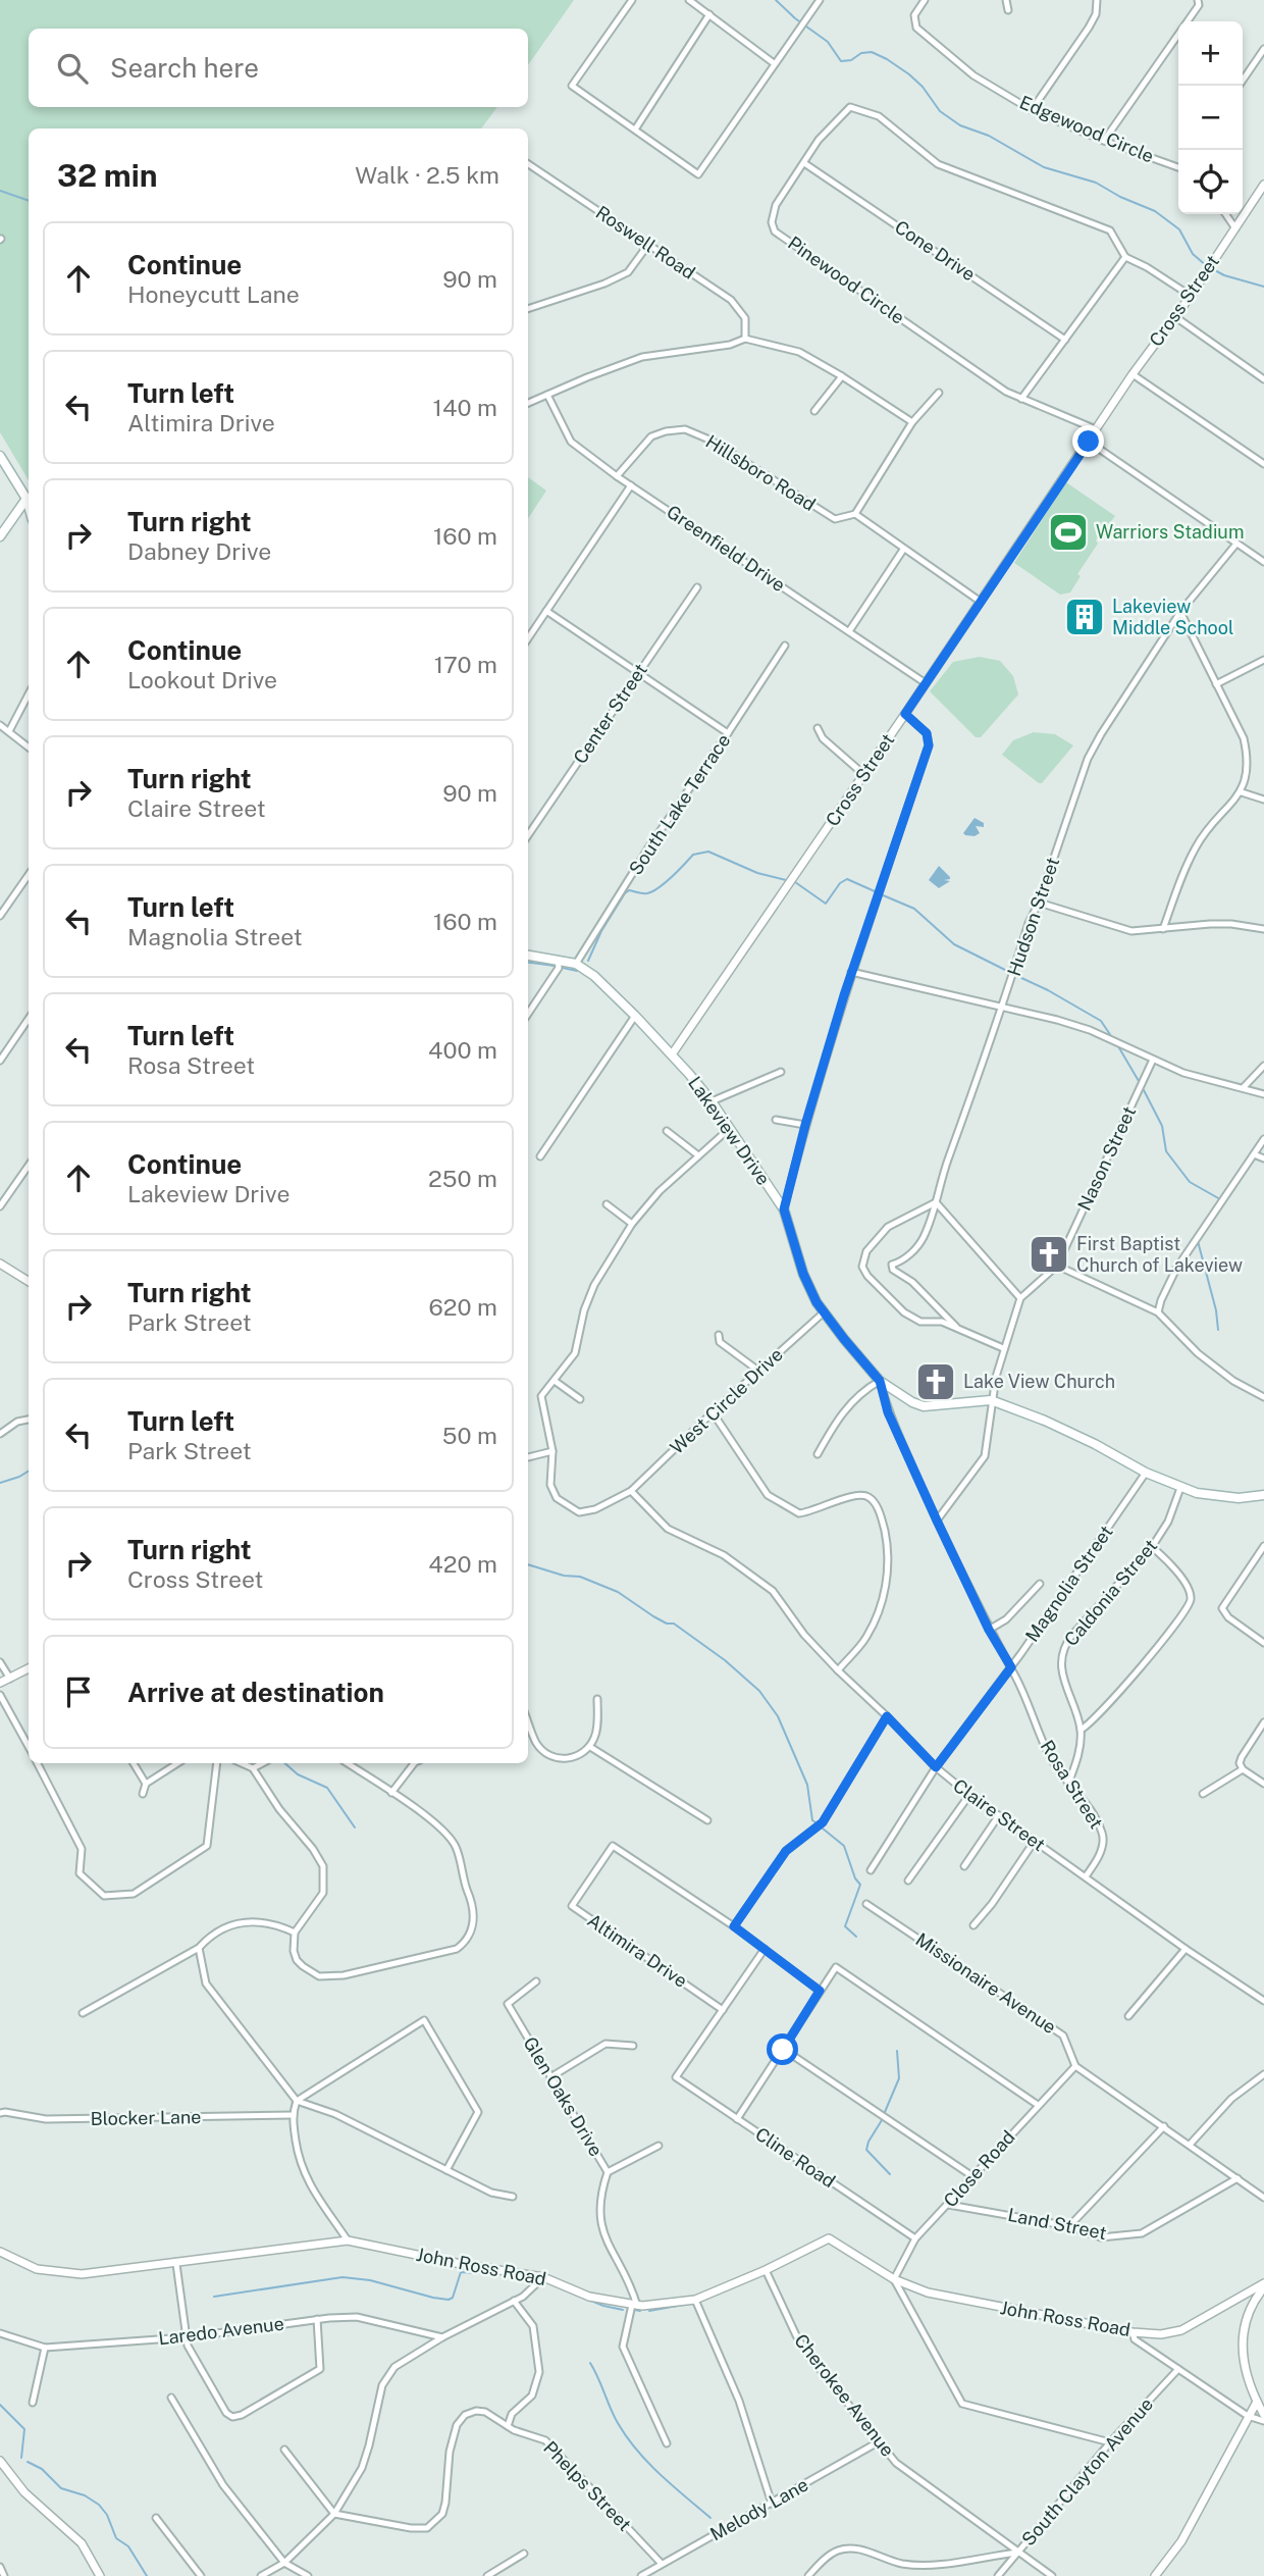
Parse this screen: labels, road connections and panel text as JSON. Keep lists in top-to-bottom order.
{
  "streets": {
    "main road": ["Lakeview Drive"],
    "street": [
      "Edgewood Circle",
      "Roswell Road",
      "Cone Drive",
      "Pinewood Circle",
      "Cross Street",
      "Hillsboro Road",
      "Greenfield Drive",
      "Center Street",
      "South Lake Terrace",
      "Hudson Street",
      "Nason Street",
      "West Circle Drive",
      "Magnolia Street",
      "Caldonia Street",
      "Rosa Street",
      "Claire Street",
      "Altimira Drive",
      "Missionaire Avenue",
      "Glen Oaks Drive",
      "Blocker Lane",
      "Cline Road",
      "Close Road",
      "Land Street",
      "John Ross Road",
      "Laredo Avenue",
      "Cherokee Avenue",
      "South Clayton Avenue",
      "Phelps Street",
      "Melody Lane"
    ]
  },
  "crossings": [
    ["Cone Drive", "Pinewood Circle"],
    ["Pinewood Circle", "Cross Street"],
    ["Cross Street", "Greenfield Drive"],
    ["Cross Street", "Lakeview Drive"],
    ["Hillsboro Road", "Greenfield Drive"],
    ["South Lake Terrace", "Lakeview Drive"],
    ["Lakeview Drive", "West Circle Drive"],
    ["Lakeview Drive", "Magnolia Street"],
    ["Lakeview Drive", "Caldonia Street"],
    ["Lakeview Drive", "Rosa Street"],
    ["West Circle Drive", "Claire Street"],
    ["Magnolia Street", "Rosa Street"],
    ["Magnolia Street", "Claire Street"],
    ["Caldonia Street", "Rosa Street"],
    ["Rosa Street", "Claire Street"],
    ["Altimira Drive", "Cline Road"],
    ["Missionaire Avenue", "Close Road"],
    ["Glen Oaks Drive", "John Ross Road"],
    ["Cline Road", "Close Road"],
    ["Close Road", "Land Street"],
    ["Close Road", "John Ross Road"],
    ["John Ross Road", "Cherokee Avenue"],
    ["Cherokee Avenue", "South Clayton Avenue"],
    ["Cherokee Avenue", "Melody Lane"],
    ["Phelps Street", "Melody Lane"]
  ],
  "places": {
    "sports": ["Warriors Stadium"],
    "building": ["Lakeview Middle School"],
    "church": ["First Baptist Church of Lakeview", "Lake View Church"]
  },
  "page": {
    "map_buttons": ["+", "−"],
    "search": "Search here",
    "heading": ["32 min", "Walk · 2.5 km"],
    "list": [
      ["Continue", "Honeycutt Lane", "90 m"],
      ["Turn left", "Altimira Drive", "140 m"],
      ["Turn right", "Dabney Drive", "160 m"],
      ["Continue", "Lookout Drive", "170 m"],
      ["Turn right", "Claire Street", "90 m"],
      ["Turn left", "Magnolia Street", "160 m"],
      ["Turn left", "Rosa Street", "400 m"],
      ["Continue", "Lakeview Drive", "250 m"],
      ["Turn right", "Park Street", "620 m"],
      ["Turn left", "Park Street", "50 m"],
      ["Turn right", "Cross Street", "420 m"],
      "Arrive at destination"
    ]
  }
}
